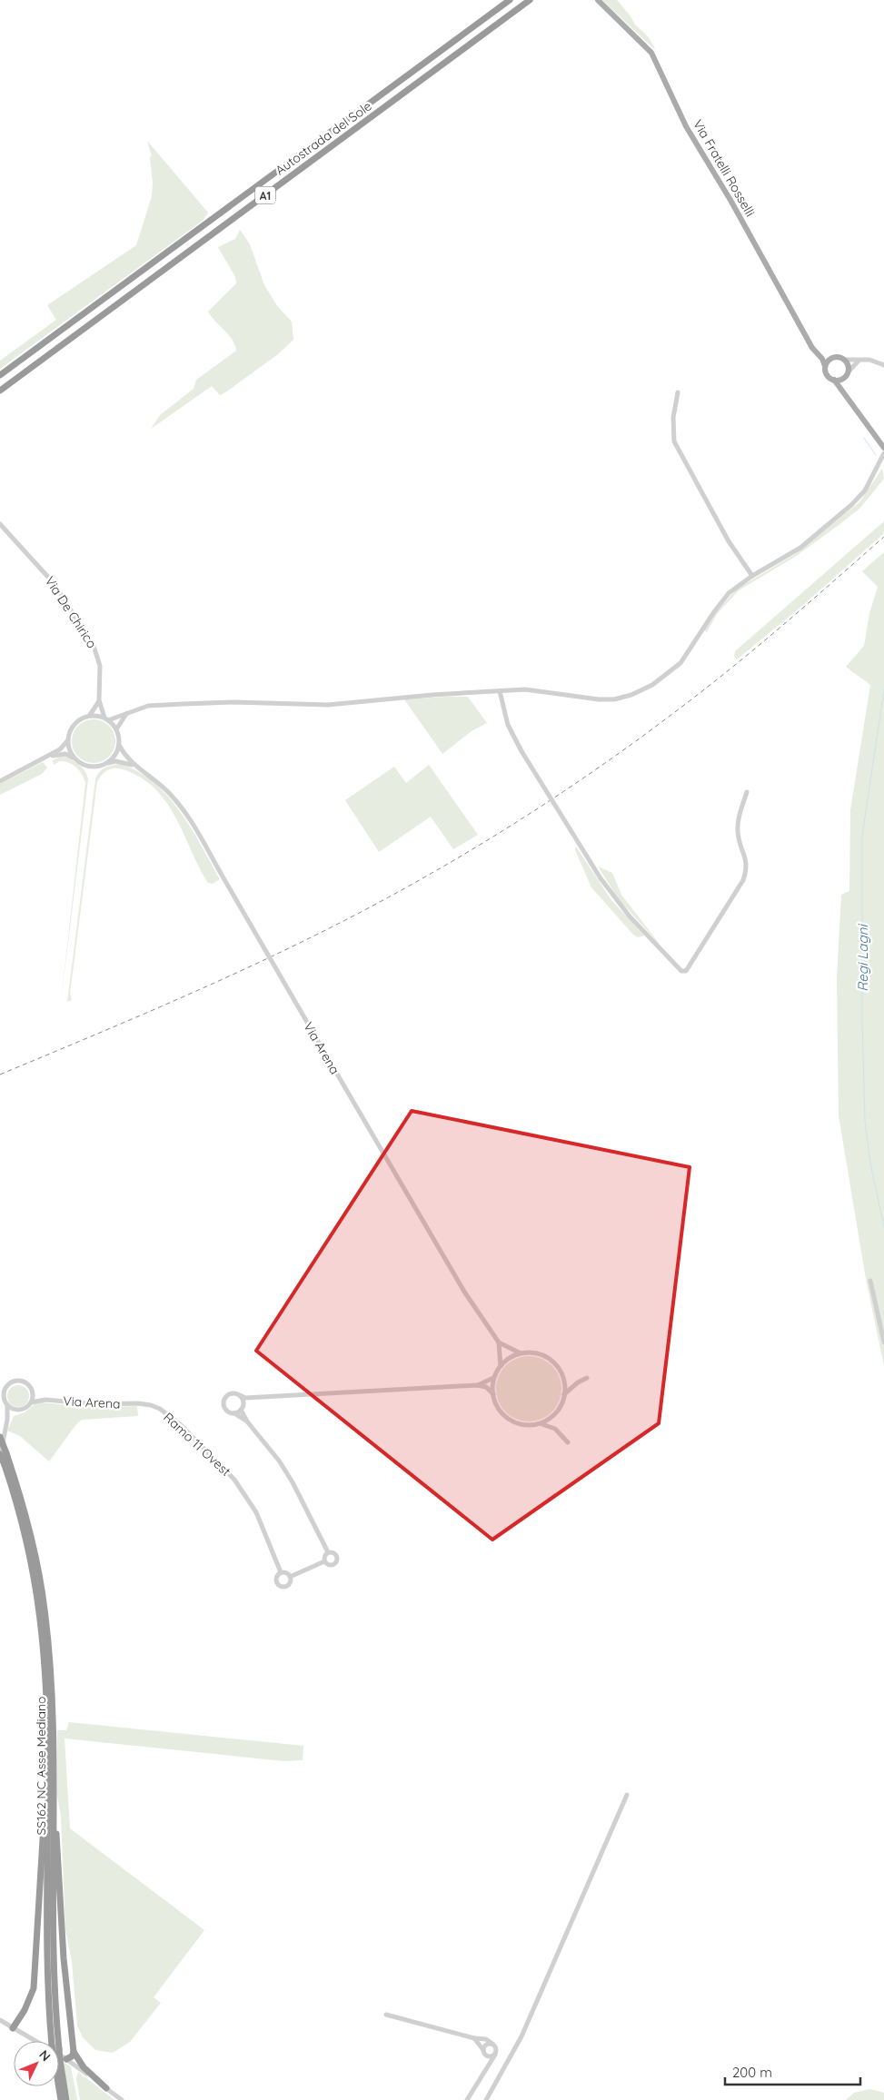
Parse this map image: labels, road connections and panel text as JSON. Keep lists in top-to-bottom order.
{
  "streets": {
    "highway": ["Autostrada del Sole", "A1", "SS162 NC Asse Mediano"],
    "main road": ["Via Fratelli Rosselli"],
    "street": ["Via De Chirico", "Via Arena", "Ramo 11 Ovest"]
  },
  "crossings": [
    ["Via De Chirico", "Via Arena"],
    ["Via Arena", "Ramo 11 Ovest"]
  ],
  "water": ["Regi Lagni"],
  "scale_bar": "200 m",
  "north": "top right"
}
